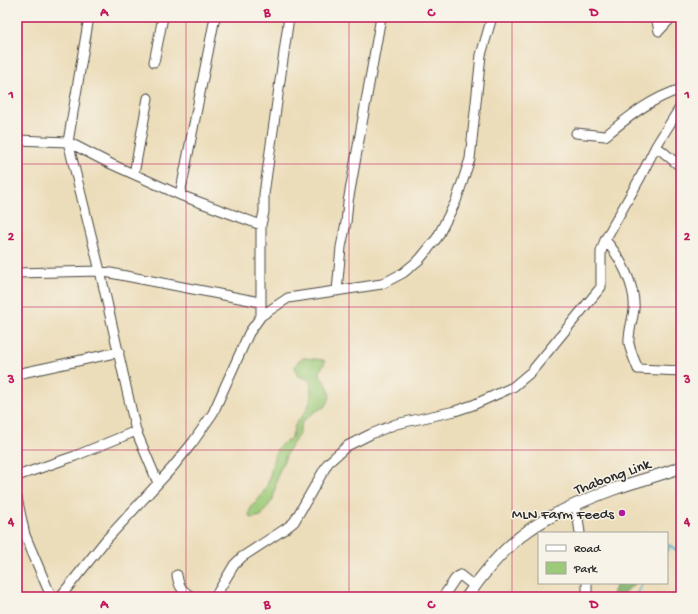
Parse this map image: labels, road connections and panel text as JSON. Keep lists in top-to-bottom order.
{
  "streets": {
    "main road": ["Thabong Link"]
  },
  "places": ["MLN Farm Feeds"],
  "legend": ["Road", "Park"],
  "grid": {
    "columns": [
      "A",
      "B",
      "C",
      "D"
    ],
    "rows": [
      "1",
      "2",
      "3",
      "4"
    ]
  }
}
